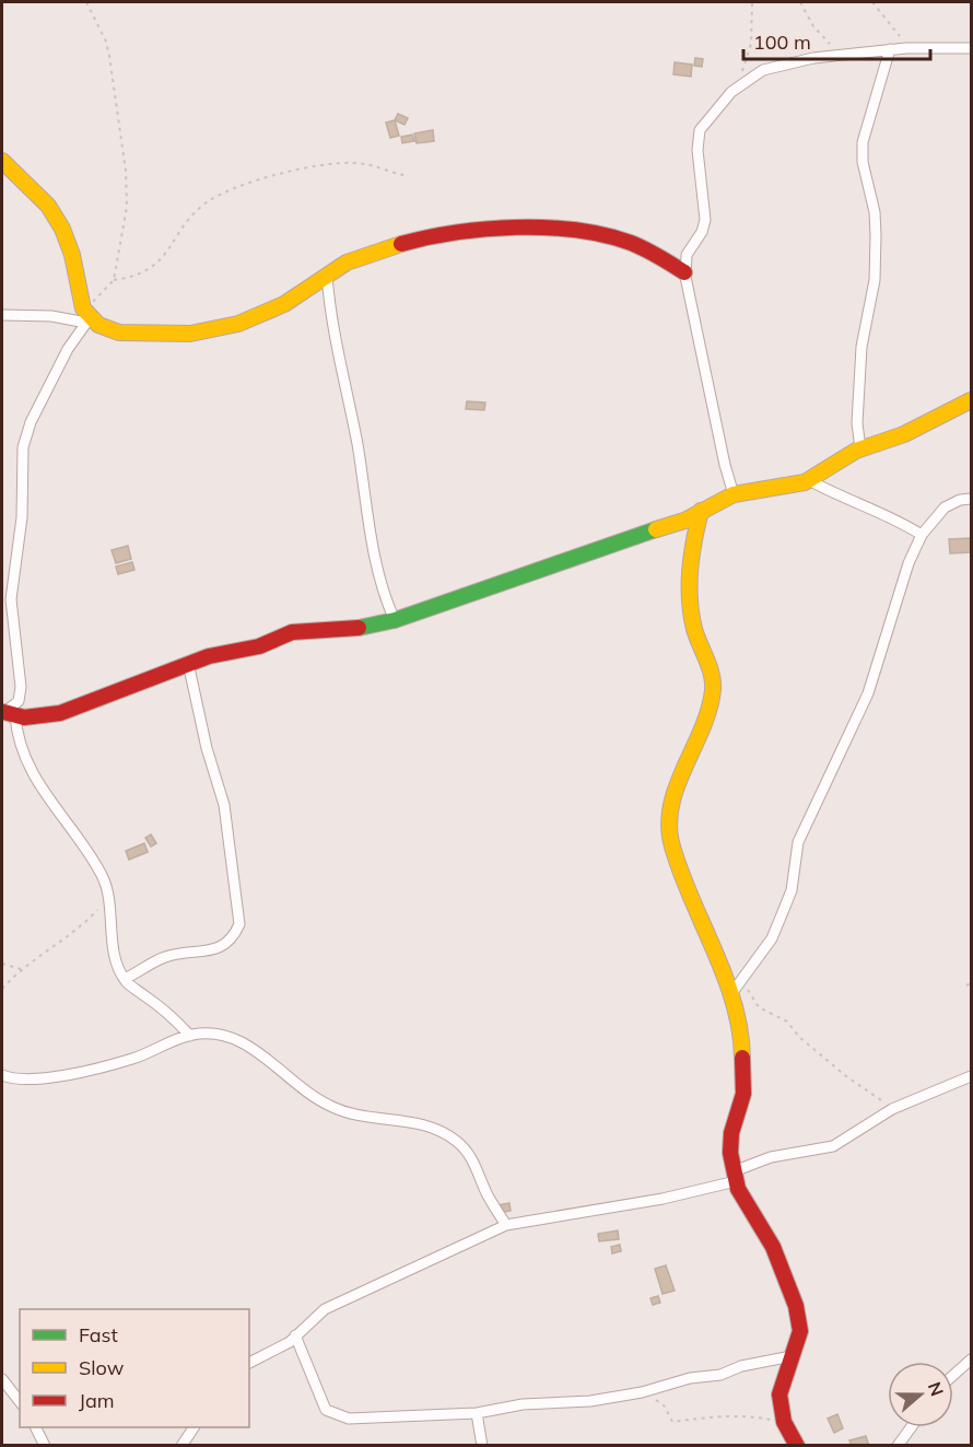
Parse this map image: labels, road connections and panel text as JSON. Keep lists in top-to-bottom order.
{
  "legend": ["Fast", "Slow", "Jam"],
  "scale_bar": "100 m",
  "north": "right"
}
